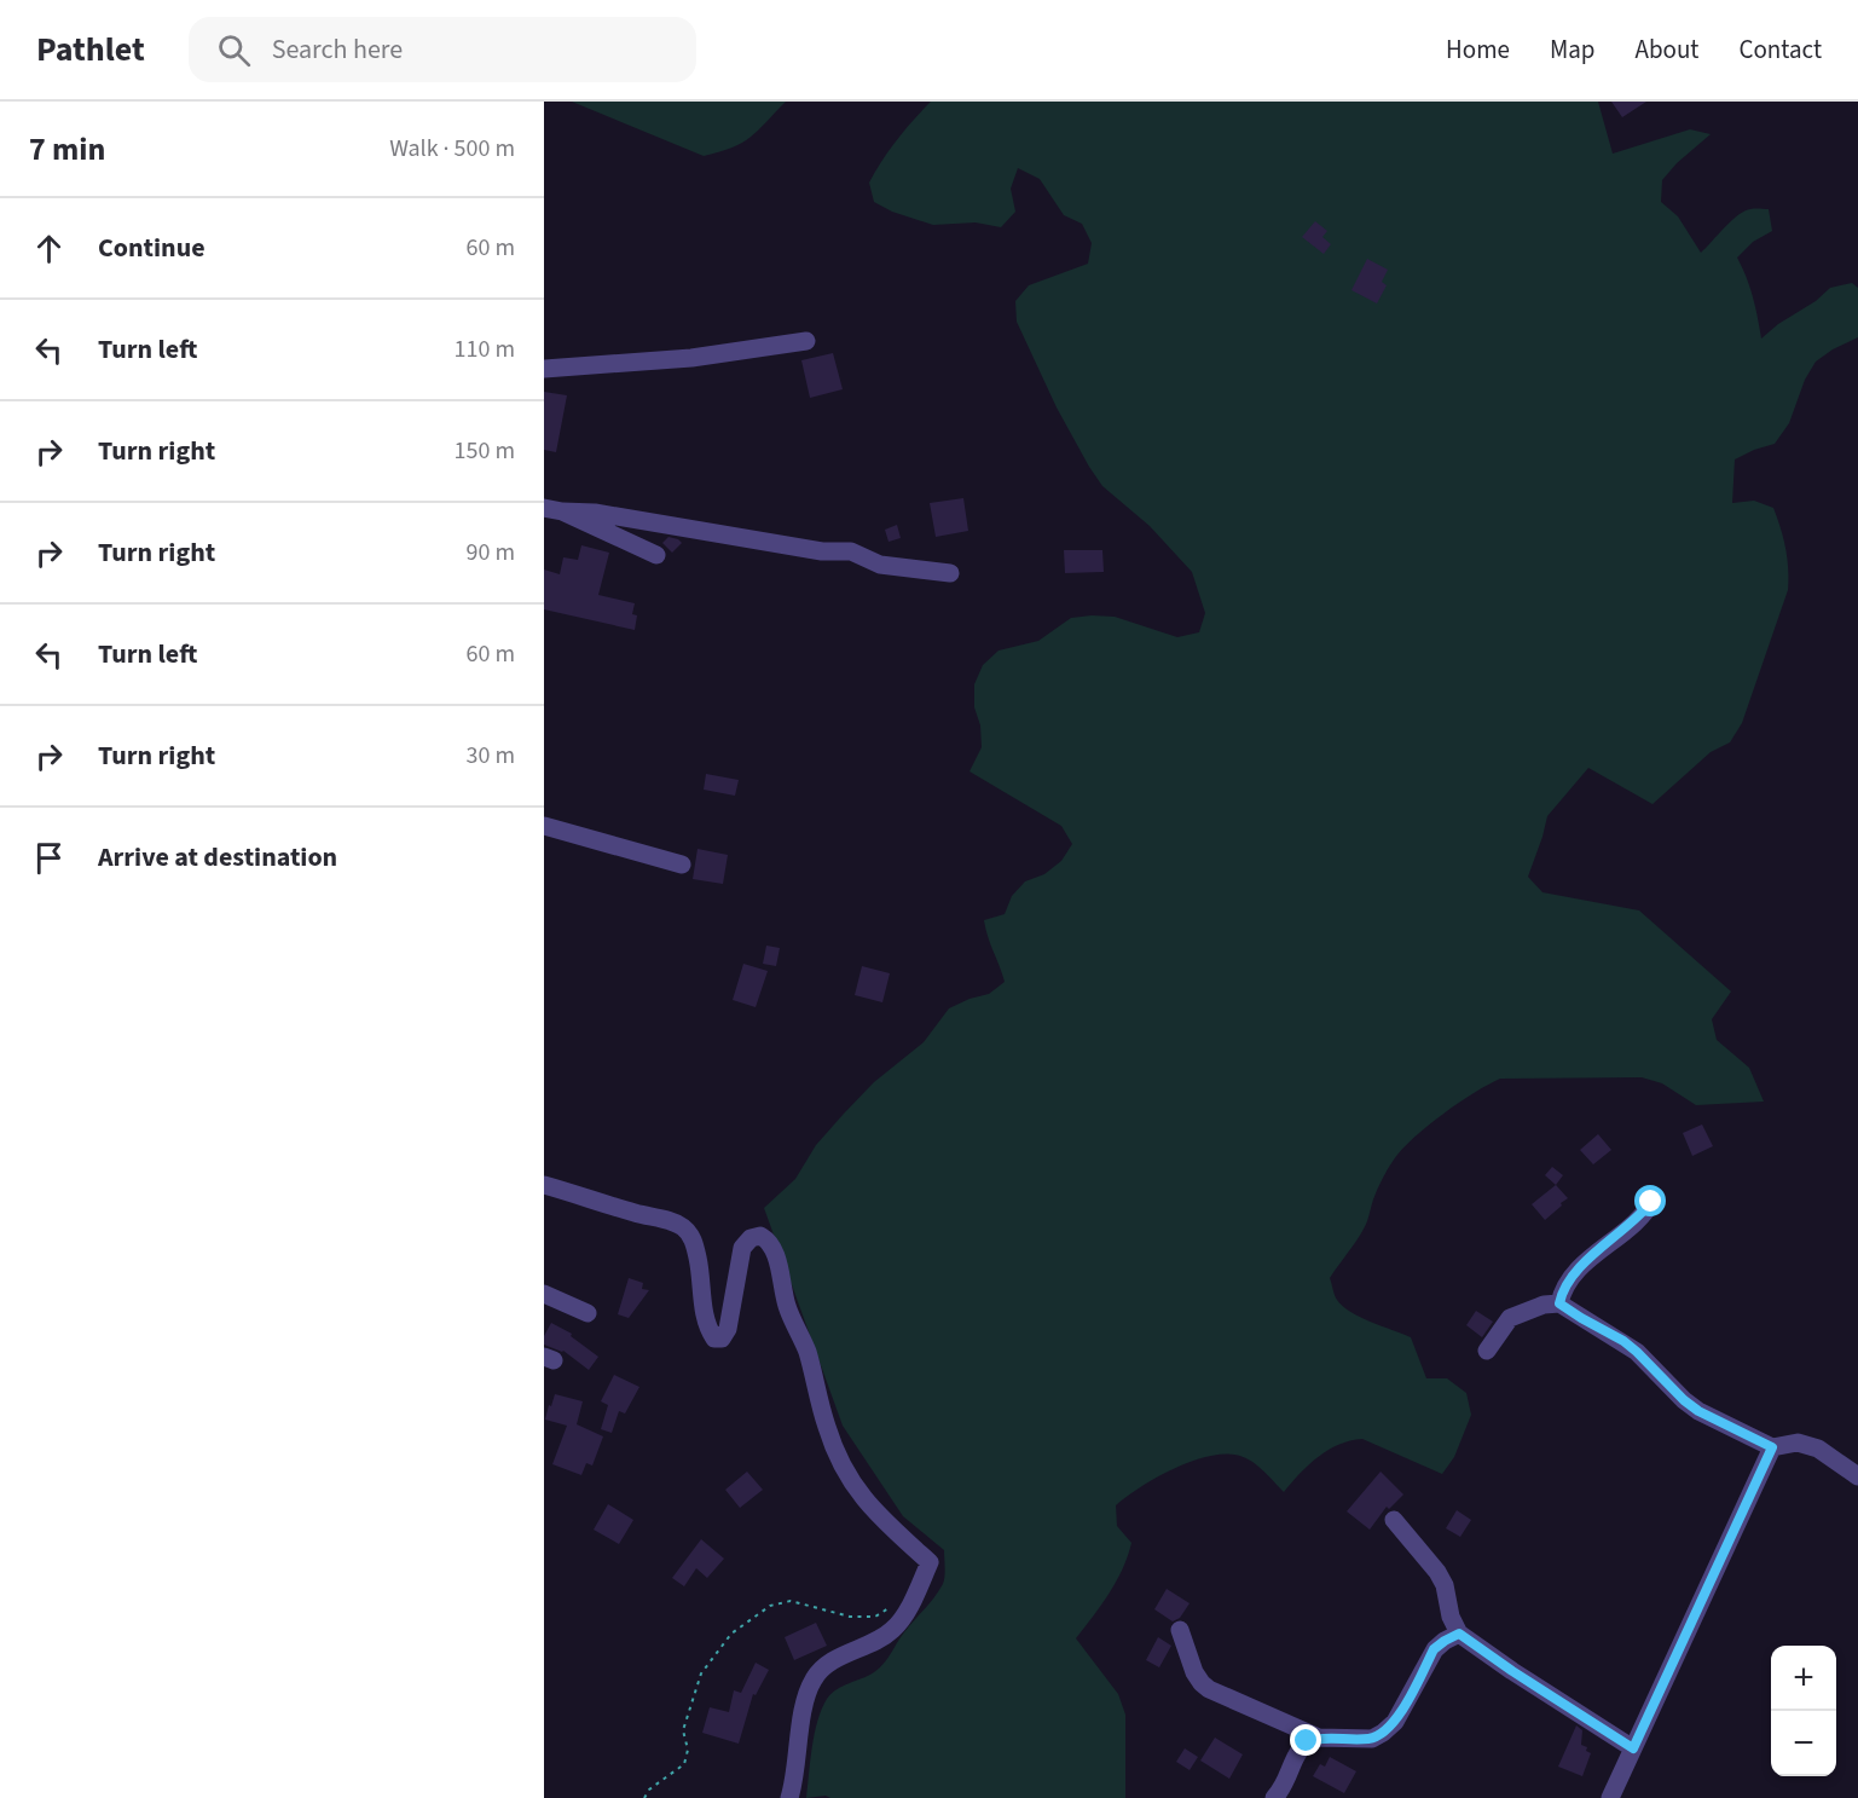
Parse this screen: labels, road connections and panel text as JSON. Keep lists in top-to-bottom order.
{
  "page": {
    "header": "Pathlet",
    "search": "Search here",
    "nav": [
      "Home",
      "Map",
      "About",
      "Contact"
    ],
    "heading": ["7 min", "Walk · 500 m"],
    "list": [
      ["Continue", "60 m"],
      ["Turn left", "110 m"],
      ["Turn right", "150 m"],
      ["Turn right", "90 m"],
      ["Turn left", "60 m"],
      ["Turn right", "30 m"],
      "Arrive at destination"
    ],
    "map_buttons": ["+", "−"]
  }
}
